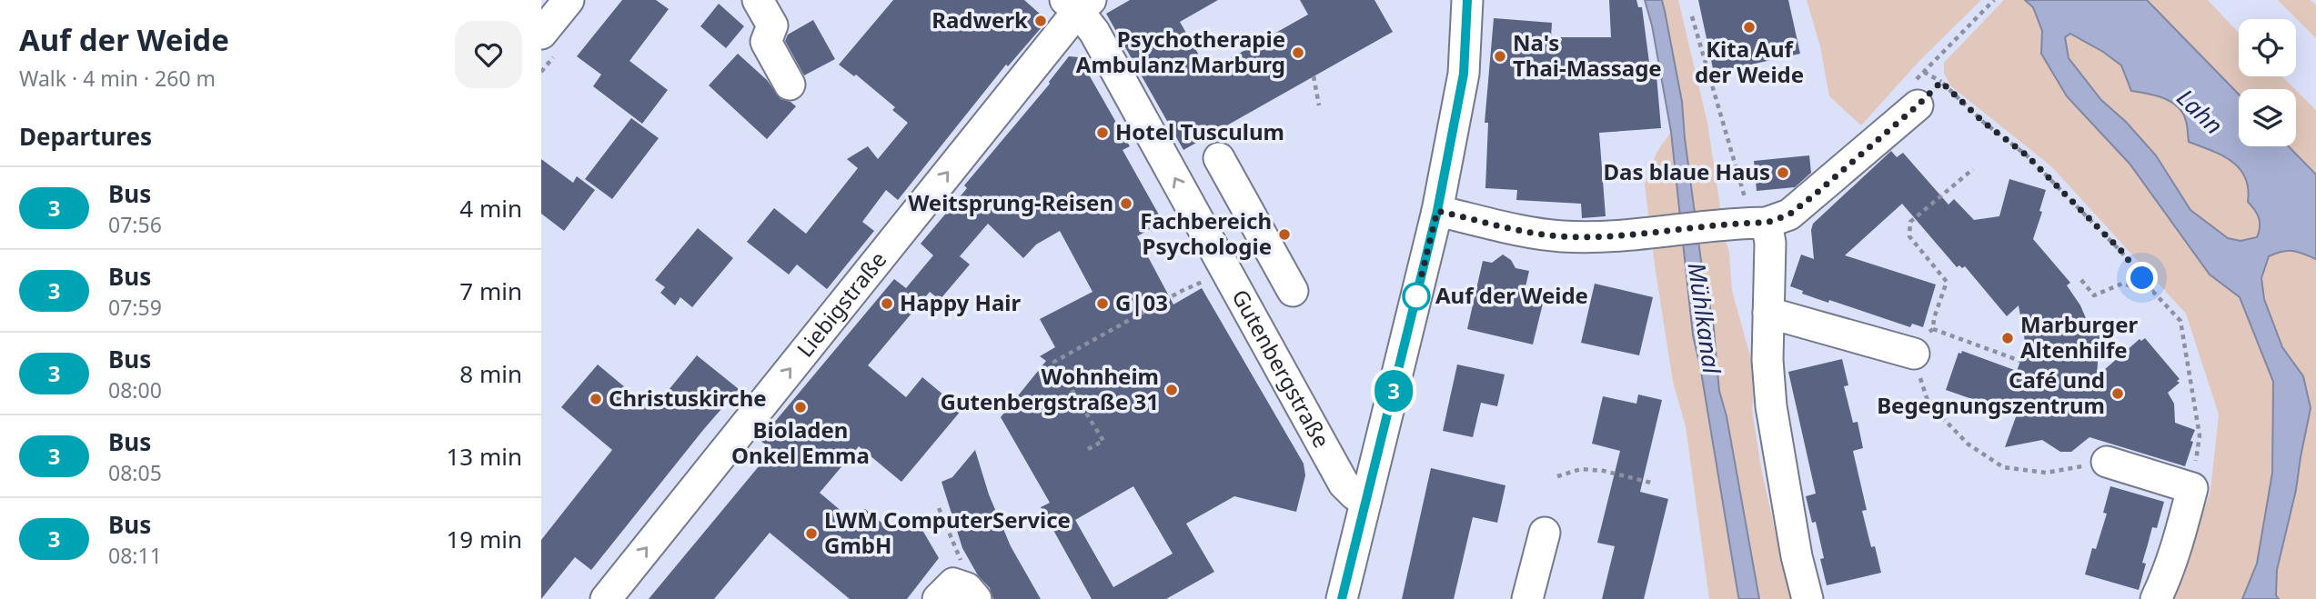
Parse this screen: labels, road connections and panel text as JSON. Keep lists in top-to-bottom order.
{
  "streets": {
    "street": ["Liebigstraße", "Gutenbergstraße"]
  },
  "crossings": [
    ["Liebigstraße", "Gutenbergstraße"]
  ],
  "one_way": ["Liebigstraße"],
  "water": ["Lahn", "Mühlkanal"],
  "places": [
    "Radwerk",
    "Kita Auf der Weide",
    "Psychotherapie Ambulanz Marburg",
    "Na's Thai-Massage",
    "Hotel Tusculum",
    "Das blaue Haus",
    "Weitsprung-Reisen",
    "Fachbereich Psychologie",
    "Auf der Weide",
    "Happy Hair",
    "G|03",
    "Marburger Altenhilfe",
    "Wohnheim Gutenbergstraße 31",
    "Café und Begegnungszentrum",
    "Christuskirche",
    "Bioladen Onkel Emma",
    "LWM ComputerService GmbH"
  ],
  "lines": ["bus line 3"],
  "page": {
    "heading": [
      ["Auf der Weide", "Walk · 4 min · 260 m"],
      "Departures"
    ],
    "on_map": "3",
    "list": [
      {
        "mark": "3",
        "name": "Bus",
        "note": "07:56",
        "value": "4 min"
      },
      {
        "mark": "3",
        "name": "Bus",
        "note": "07:59",
        "value": "7 min"
      },
      {
        "mark": "3",
        "name": "Bus",
        "note": "08:00",
        "value": "8 min"
      },
      {
        "mark": "3",
        "name": "Bus",
        "note": "08:05",
        "value": "13 min"
      },
      {
        "mark": "3",
        "name": "Bus",
        "note": "08:11",
        "value": "19 min"
      }
    ]
  }
}
